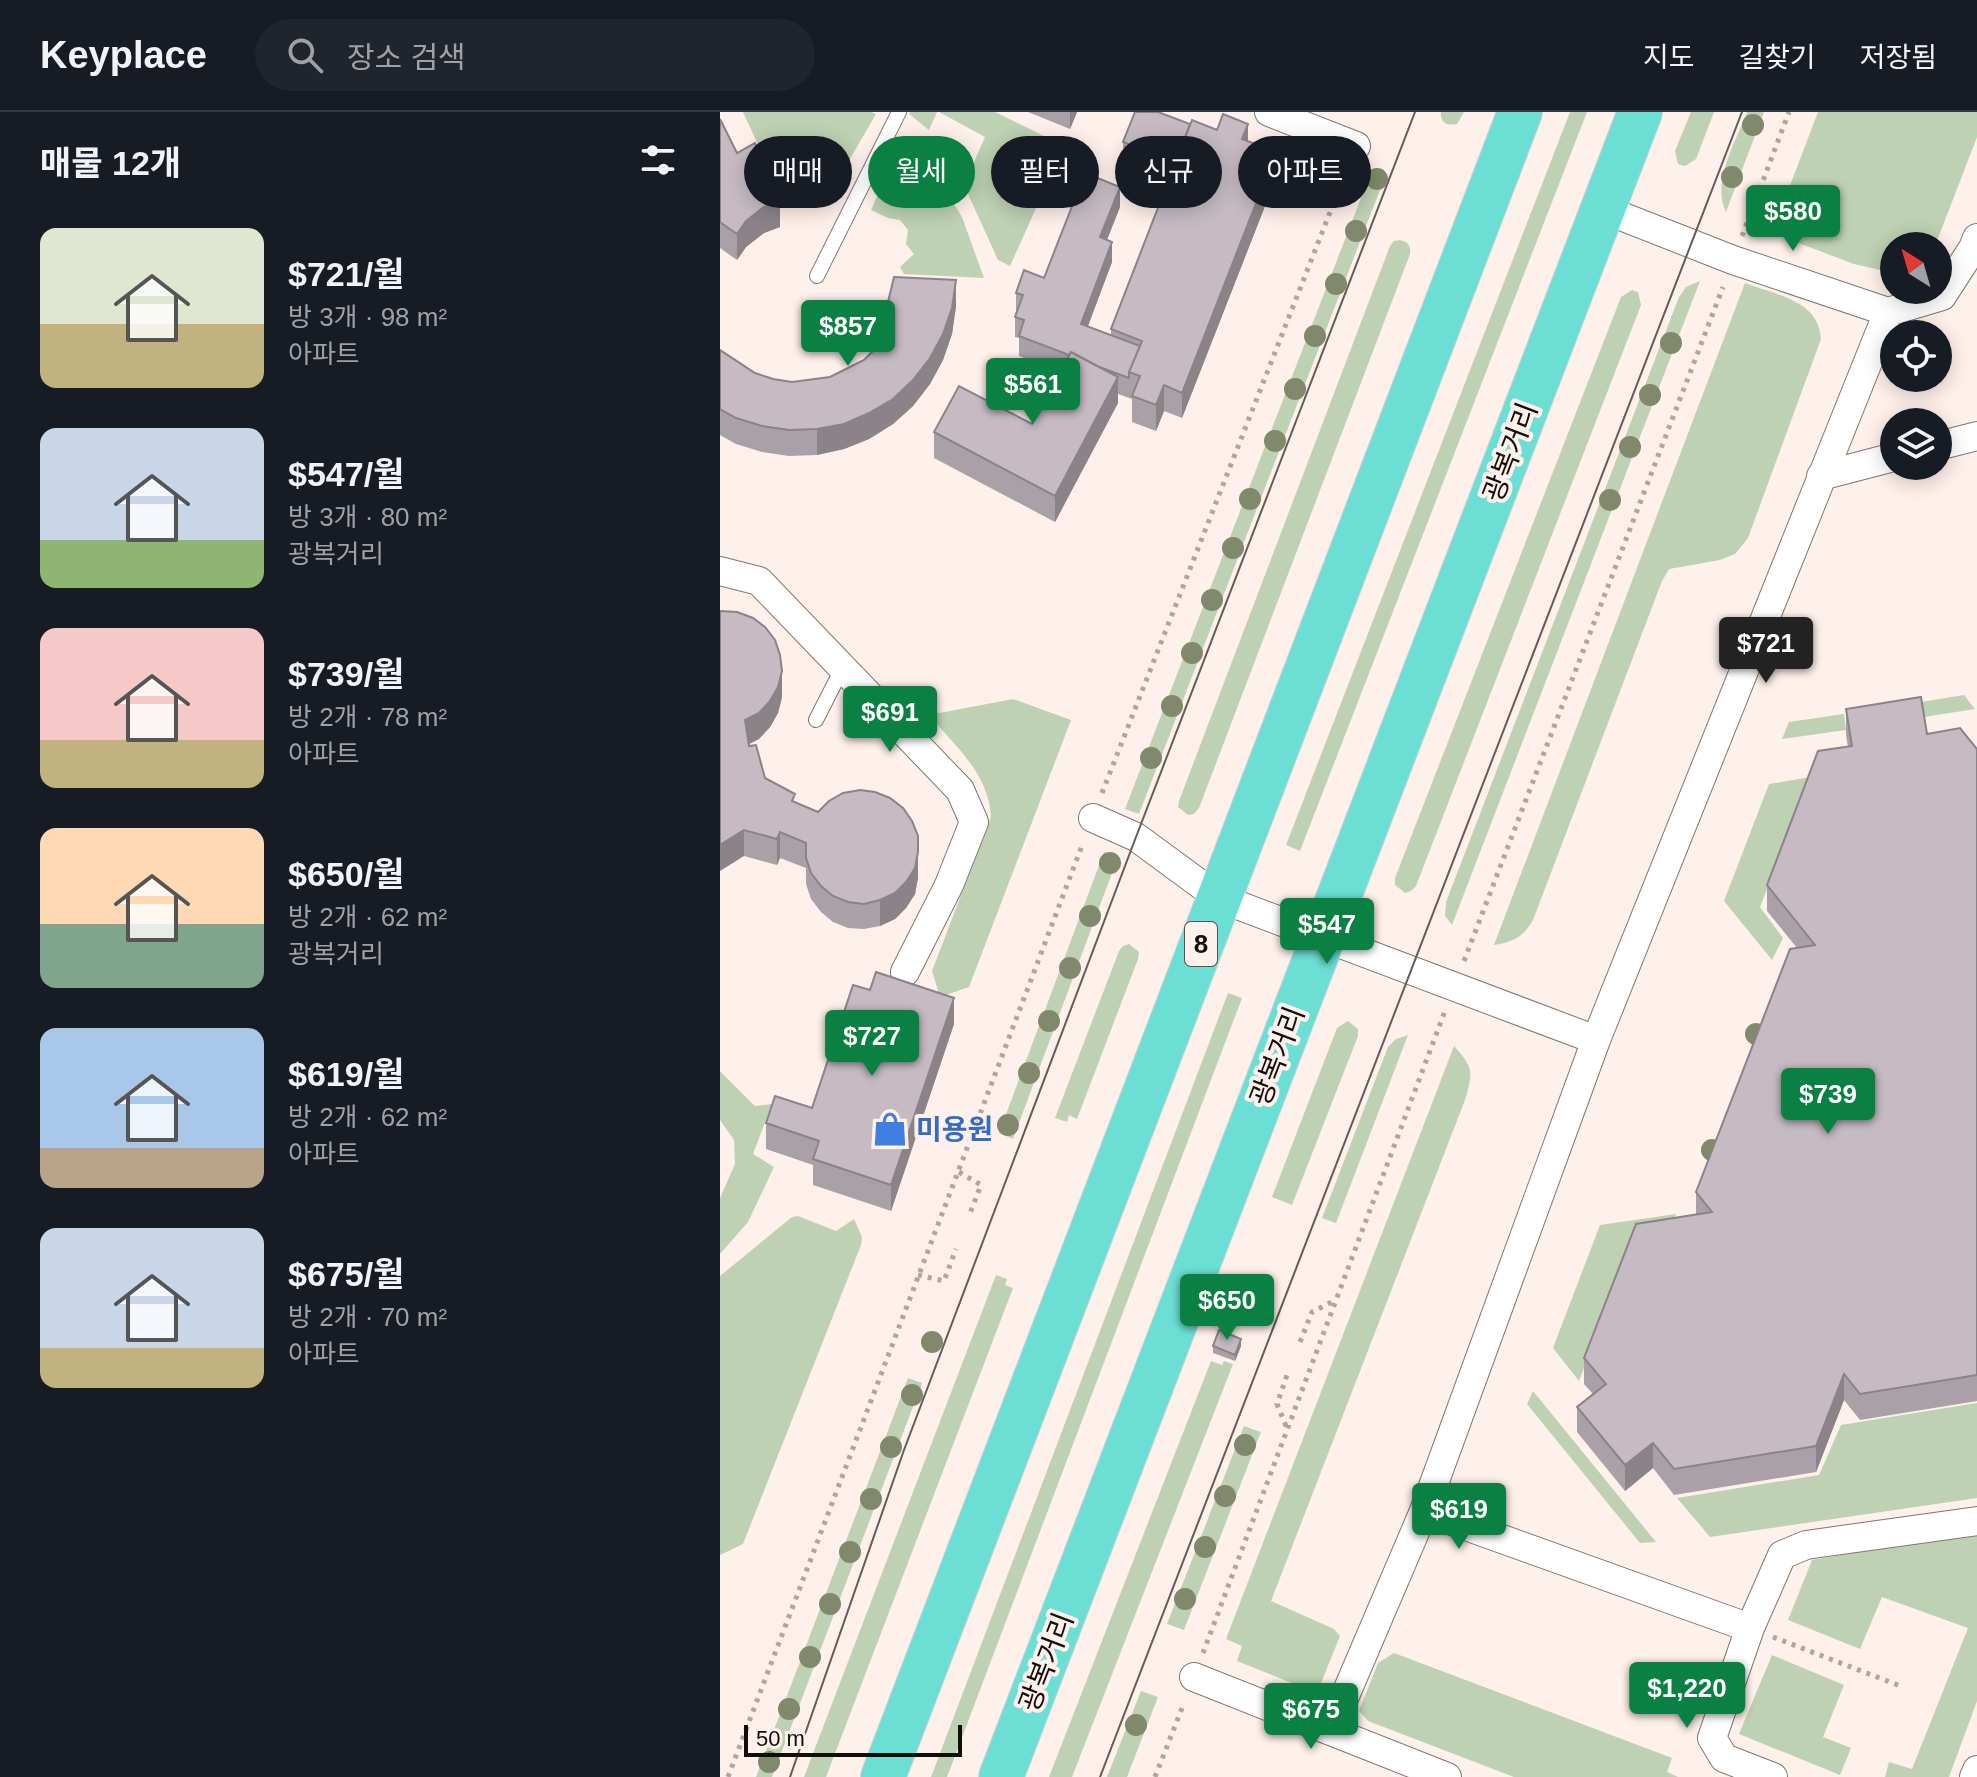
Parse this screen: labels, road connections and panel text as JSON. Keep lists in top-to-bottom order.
{
  "streets": {
    "highway": ["광복거리", "8"]
  },
  "places": {
    "shop": ["미용원"]
  },
  "scale_bar": "50 m",
  "north": "top left",
  "page": {
    "header": "Keyplace",
    "search": "장소 검색",
    "nav": ["지도", "길찾기", "저장됨"],
    "heading": "매물 12개",
    "chip": [
      "매매",
      "월세",
      "필터",
      "신규",
      "아파트"
    ],
    "price": [
      "$580",
      "$857",
      "$561",
      "$721",
      "$691",
      "$547",
      "$727",
      "$739",
      "$650",
      "$619",
      "$1,220",
      "$675"
    ],
    "list": [
      {
        "name": "$721/월",
        "note": "방 3개 · 98 m² · 아파트"
      },
      {
        "name": "$547/월",
        "note": "방 3개 · 80 m² · 광복거리"
      },
      {
        "name": "$739/월",
        "note": "방 2개 · 78 m² · 아파트"
      },
      {
        "name": "$650/월",
        "note": "방 2개 · 62 m² · 광복거리"
      },
      {
        "name": "$619/월",
        "note": "방 2개 · 62 m² · 아파트"
      },
      {
        "name": "$675/월",
        "note": "방 2개 · 70 m² · 아파트"
      }
    ],
    "scale": "50 m"
  }
}
